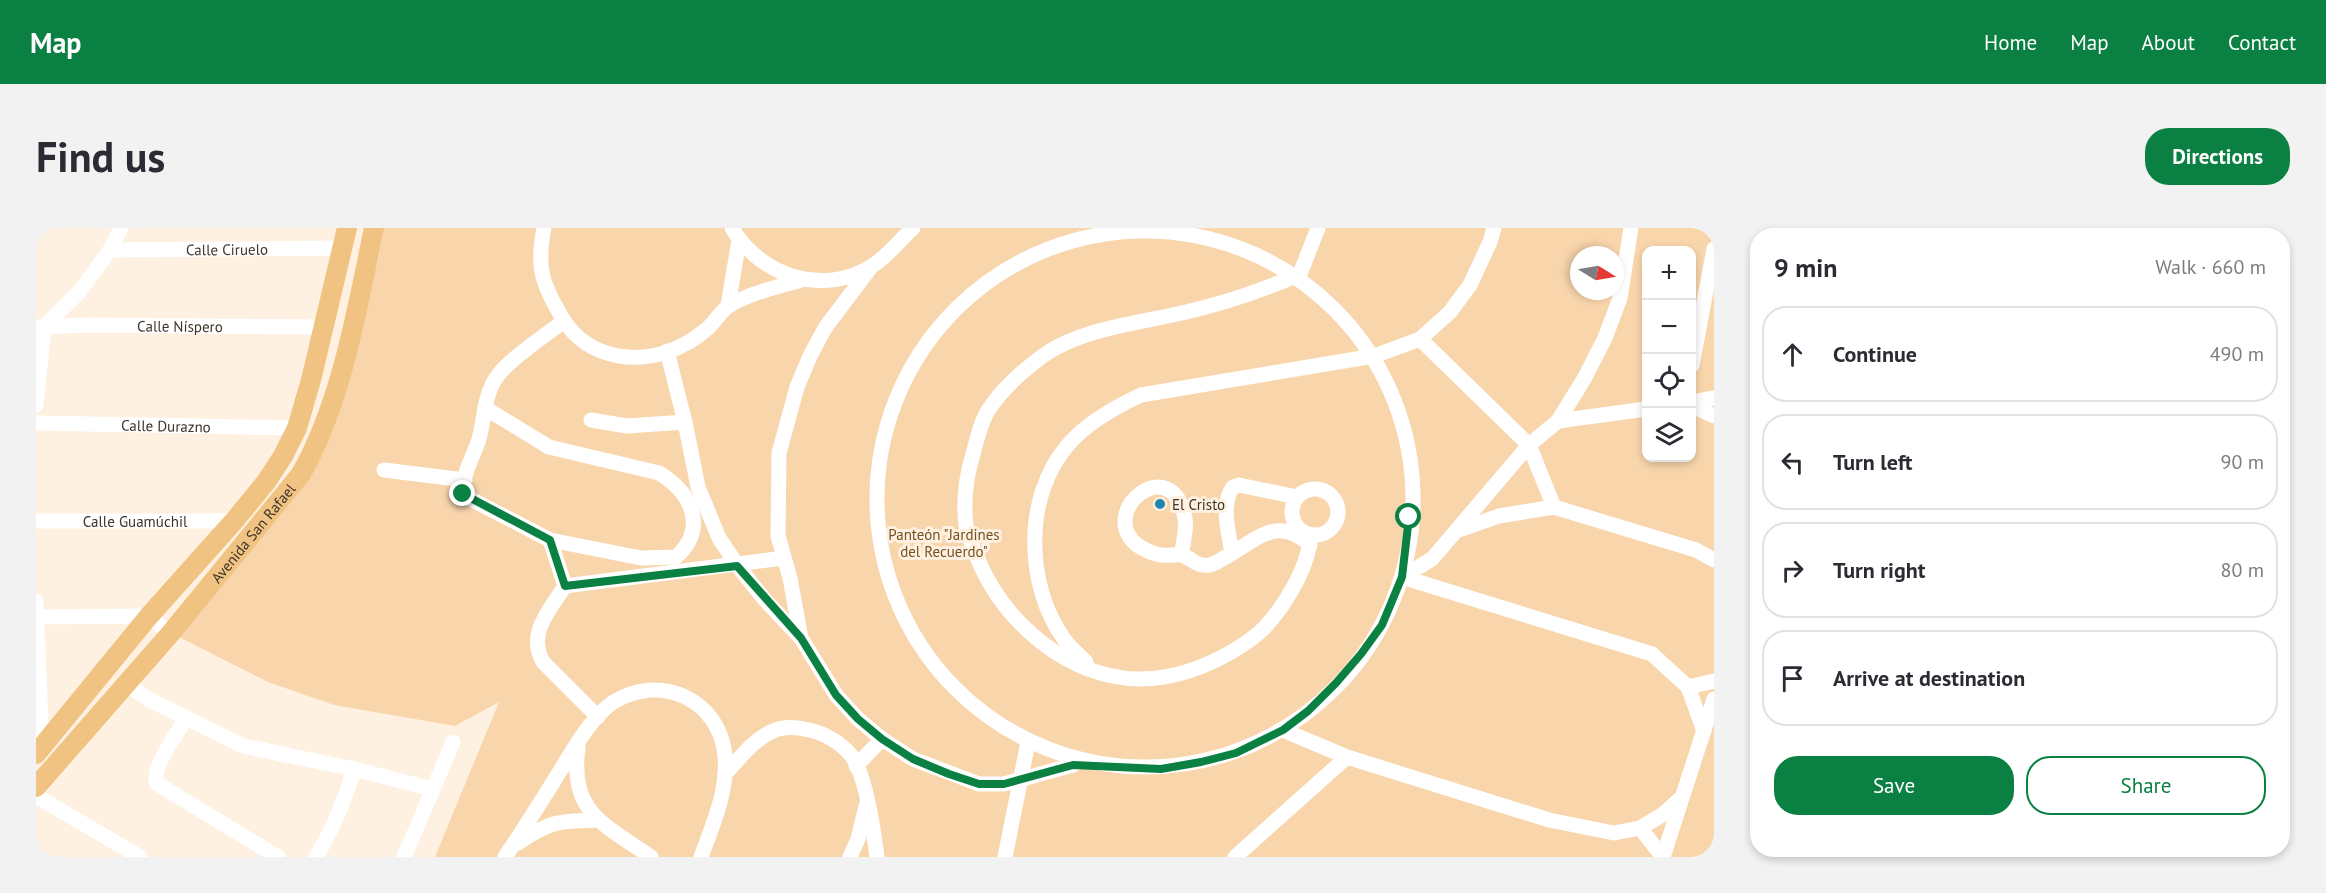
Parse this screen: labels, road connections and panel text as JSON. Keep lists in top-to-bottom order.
{
  "streets": {
    "main road": ["Avenida San Rafael"],
    "street": [
      "Calle Ciruelo",
      "Calle Níspero",
      "Calle Durazno",
      "Calle Guamúchil"
    ]
  },
  "crossings": [
    ["Calle Ciruelo", "Avenida San Rafael"],
    ["Calle Níspero", "Avenida San Rafael"],
    ["Calle Durazno", "Avenida San Rafael"],
    ["Calle Guamúchil", "Avenida San Rafael"]
  ],
  "parks": ["Panteón \"Jardines del Recuerdo\""],
  "places": ["El Cristo"],
  "north": "right",
  "page": {
    "header": "Map",
    "nav": [
      "Home",
      "Map",
      "About",
      "Contact"
    ],
    "buttons": [
      "Directions",
      ["Save", "Share"]
    ],
    "title": "Find us",
    "heading": ["9 min", "Walk · 660 m"],
    "map_buttons": ["+", "−"],
    "list": [
      ["Continue", "490 m"],
      ["Turn left", "90 m"],
      ["Turn right", "80 m"],
      "Arrive at destination"
    ]
  }
}
